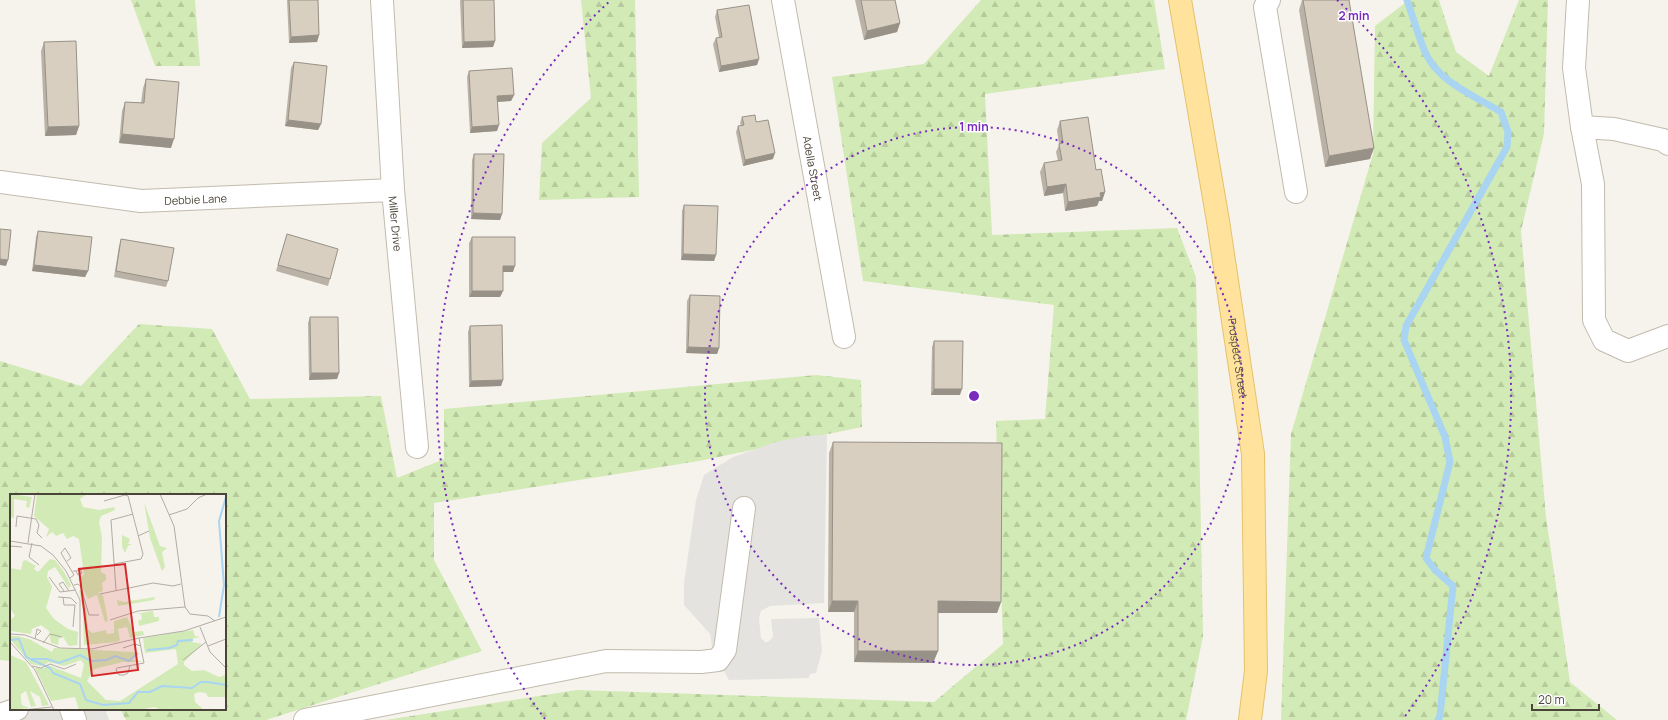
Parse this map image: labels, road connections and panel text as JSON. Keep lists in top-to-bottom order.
{
  "streets": {
    "main road": ["Prospect Street"],
    "street": ["Adella Street", "Debbie Lane", "Miller Drive"]
  },
  "crossings": [
    ["Debbie Lane", "Miller Drive"]
  ],
  "scale_bar": "20 m",
  "rings": ["2 min", "1 min"]
}
